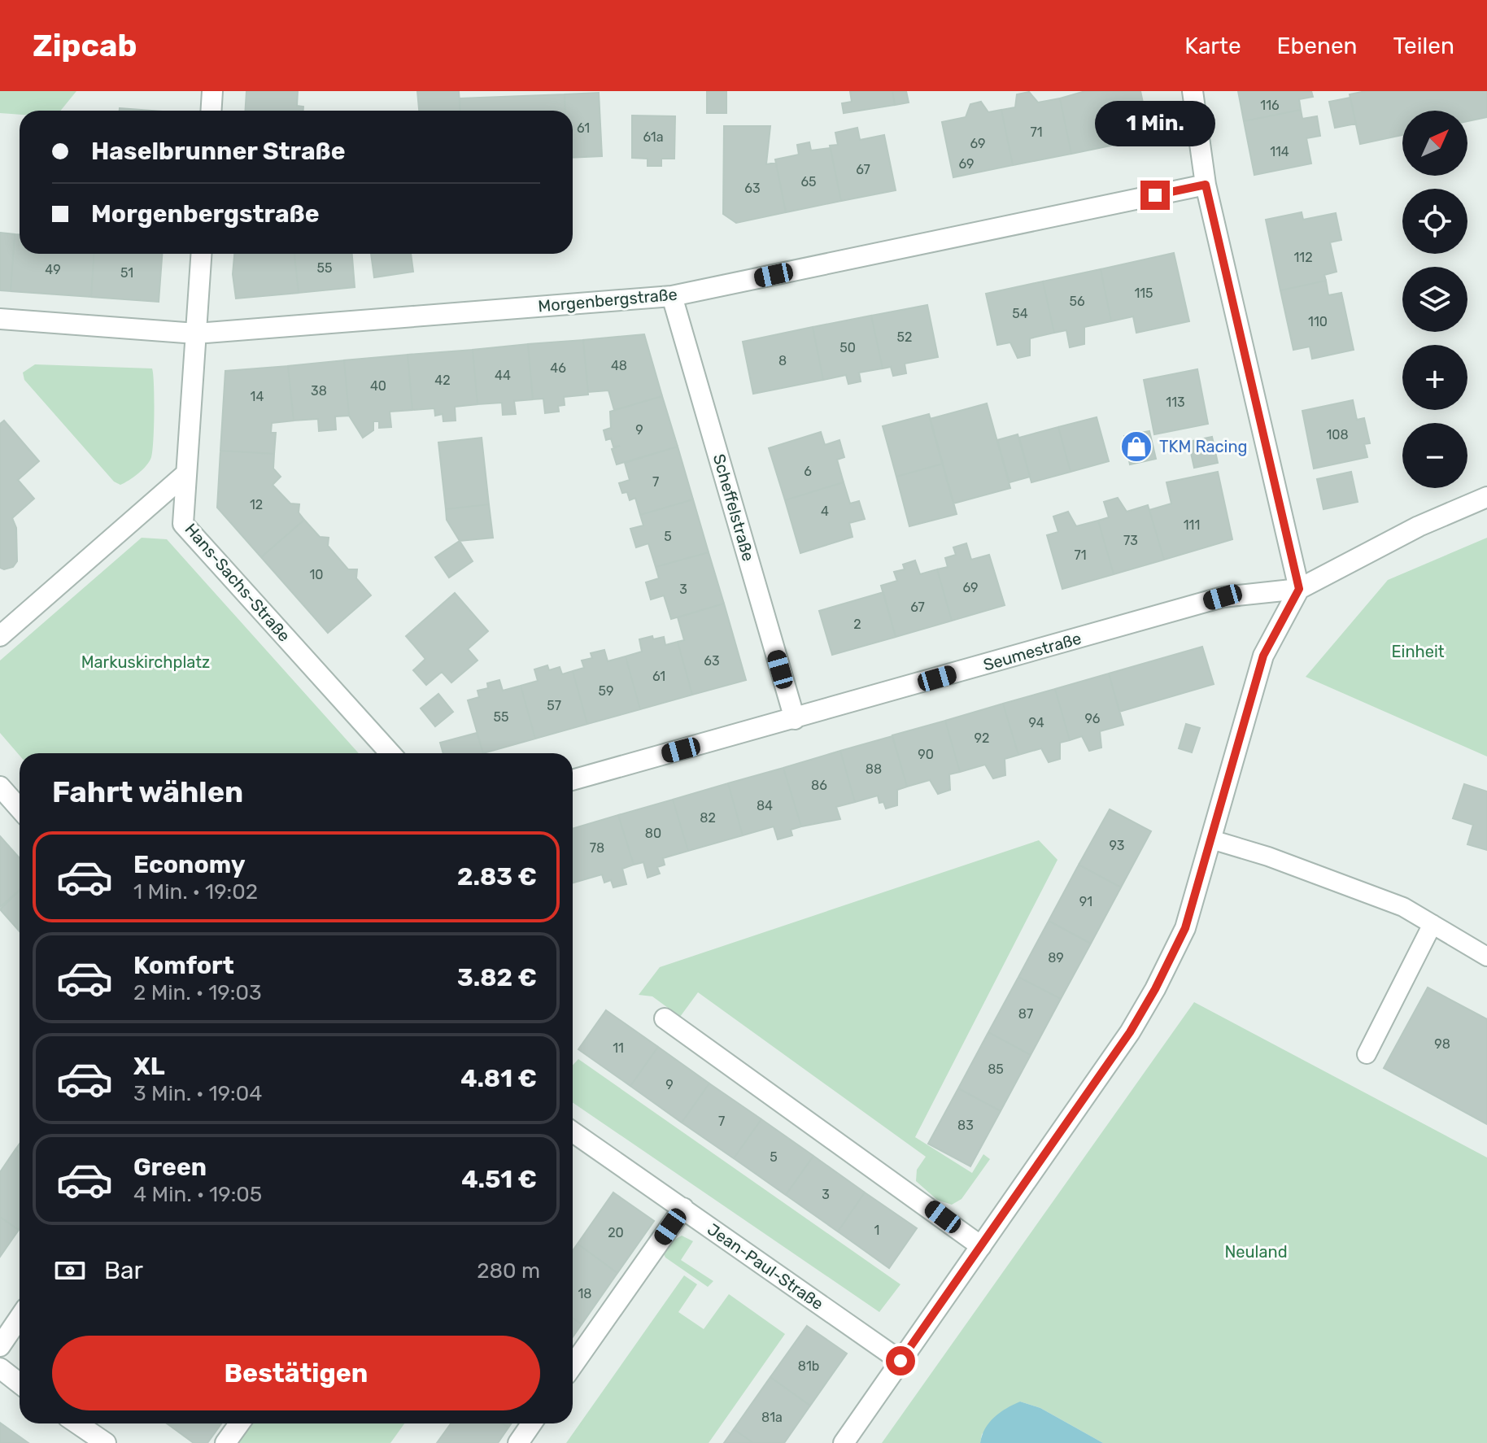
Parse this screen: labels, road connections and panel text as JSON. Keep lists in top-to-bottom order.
{
  "streets": {
    "street": [
      "Morgenbergstraße",
      "Scheffelstraße",
      "Hans-Sachs-Straße",
      "Seumestraße",
      "Jean-Paul-Straße"
    ]
  },
  "crossings": [
    ["Morgenbergstraße", "Scheffelstraße"],
    ["Morgenbergstraße", "Hans-Sachs-Straße"],
    ["Scheffelstraße", "Seumestraße"]
  ],
  "parks": ["Einheit", "Markuskirchplatz", "Neuland"],
  "places": {
    "shop": ["TKM Racing"]
  },
  "house_numbers": [
    "116",
    "61",
    "71",
    "61a",
    "69",
    "114",
    "69",
    "67",
    "65",
    "63",
    "112",
    "55",
    "49",
    "51",
    "115",
    "56",
    "54",
    "110",
    "52",
    "50",
    "8",
    "48",
    "46",
    "44",
    "42",
    "40",
    "38",
    "14",
    "113",
    "9",
    "108",
    "6",
    "7",
    "12",
    "4",
    "111",
    "5",
    "73",
    "71",
    "10",
    "69",
    "3",
    "67",
    "2",
    "63",
    "61",
    "59",
    "57",
    "55",
    "96",
    "94",
    "92",
    "90",
    "88",
    "86",
    "84",
    "82",
    "80",
    "93",
    "78",
    "91",
    "89",
    "87",
    "98",
    "11",
    "85",
    "9",
    "7",
    "83",
    "5",
    "3",
    "1",
    "20",
    "18",
    "81b",
    "81a"
  ],
  "north": "top right",
  "page": {
    "header": "Zipcab",
    "nav": ["Karte", "Ebenen", "Teilen"],
    "bubble": "1 Min.",
    "map_buttons": ["+", "−"],
    "banner": ["Haselbrunner Straße", "Morgenbergstraße"],
    "heading": "Fahrt wählen",
    "list": [
      {
        "name": "Economy",
        "note": "1 Min. · 19:02",
        "value": "2.83 €"
      },
      {
        "name": "Komfort",
        "note": "2 Min. · 19:03",
        "value": "3.82 €"
      },
      {
        "name": "XL",
        "note": "3 Min. · 19:04",
        "value": "4.81 €"
      },
      {
        "name": "Green",
        "note": "4 Min. · 19:05",
        "value": "4.51 €"
      }
    ],
    "pay": ["Bar", "280 m"],
    "buttons": "Bestätigen"
  }
}
